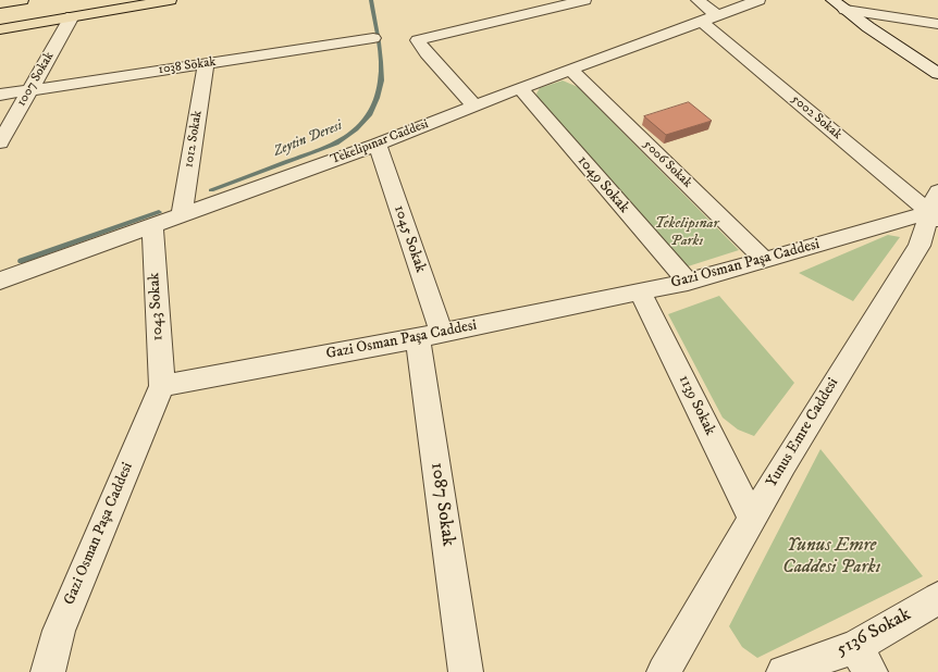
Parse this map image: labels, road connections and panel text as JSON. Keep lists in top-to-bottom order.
{
  "streets": {
    "street": [
      "1038 Sokak",
      "1007 Sokak",
      "5002 Sokak",
      "1012 Sokak",
      "Tekelipınar Caddesi",
      "5006 Sokak",
      "1049 Sokak",
      "1045 Sokak",
      "Gazi Osman Paşa Caddesi",
      "1043 Sokak",
      "1139 Sokak",
      "Yunus Emre Caddesi",
      "1087 Sokak",
      "5136 Sokak"
    ]
  },
  "crossings": [
    ["1038 Sokak", "1007 Sokak"],
    ["1038 Sokak", "1012 Sokak"],
    ["5002 Sokak", "Tekelipınar Caddesi"],
    ["5002 Sokak", "Gazi Osman Paşa Caddesi"],
    ["5002 Sokak", "Yunus Emre Caddesi"],
    ["1012 Sokak", "Tekelipınar Caddesi"],
    ["Tekelipınar Caddesi", "5006 Sokak"],
    ["Tekelipınar Caddesi", "1049 Sokak"],
    ["Tekelipınar Caddesi", "1045 Sokak"],
    ["Tekelipınar Caddesi", "1043 Sokak"],
    ["5006 Sokak", "Gazi Osman Paşa Caddesi"],
    ["1049 Sokak", "Gazi Osman Paşa Caddesi"],
    ["1045 Sokak", "Gazi Osman Paşa Caddesi"],
    ["1045 Sokak", "1087 Sokak"],
    ["Gazi Osman Paşa Caddesi", "1043 Sokak"],
    ["Gazi Osman Paşa Caddesi", "1139 Sokak"],
    ["Gazi Osman Paşa Caddesi", "Yunus Emre Caddesi"],
    ["Gazi Osman Paşa Caddesi", "1087 Sokak"],
    ["1139 Sokak", "Yunus Emre Caddesi"]
  ],
  "water": ["Zeytin Deresi"],
  "parks": ["Tekelipınar Parkı", "Yunus Emre Caddesi Parkı"]
}
